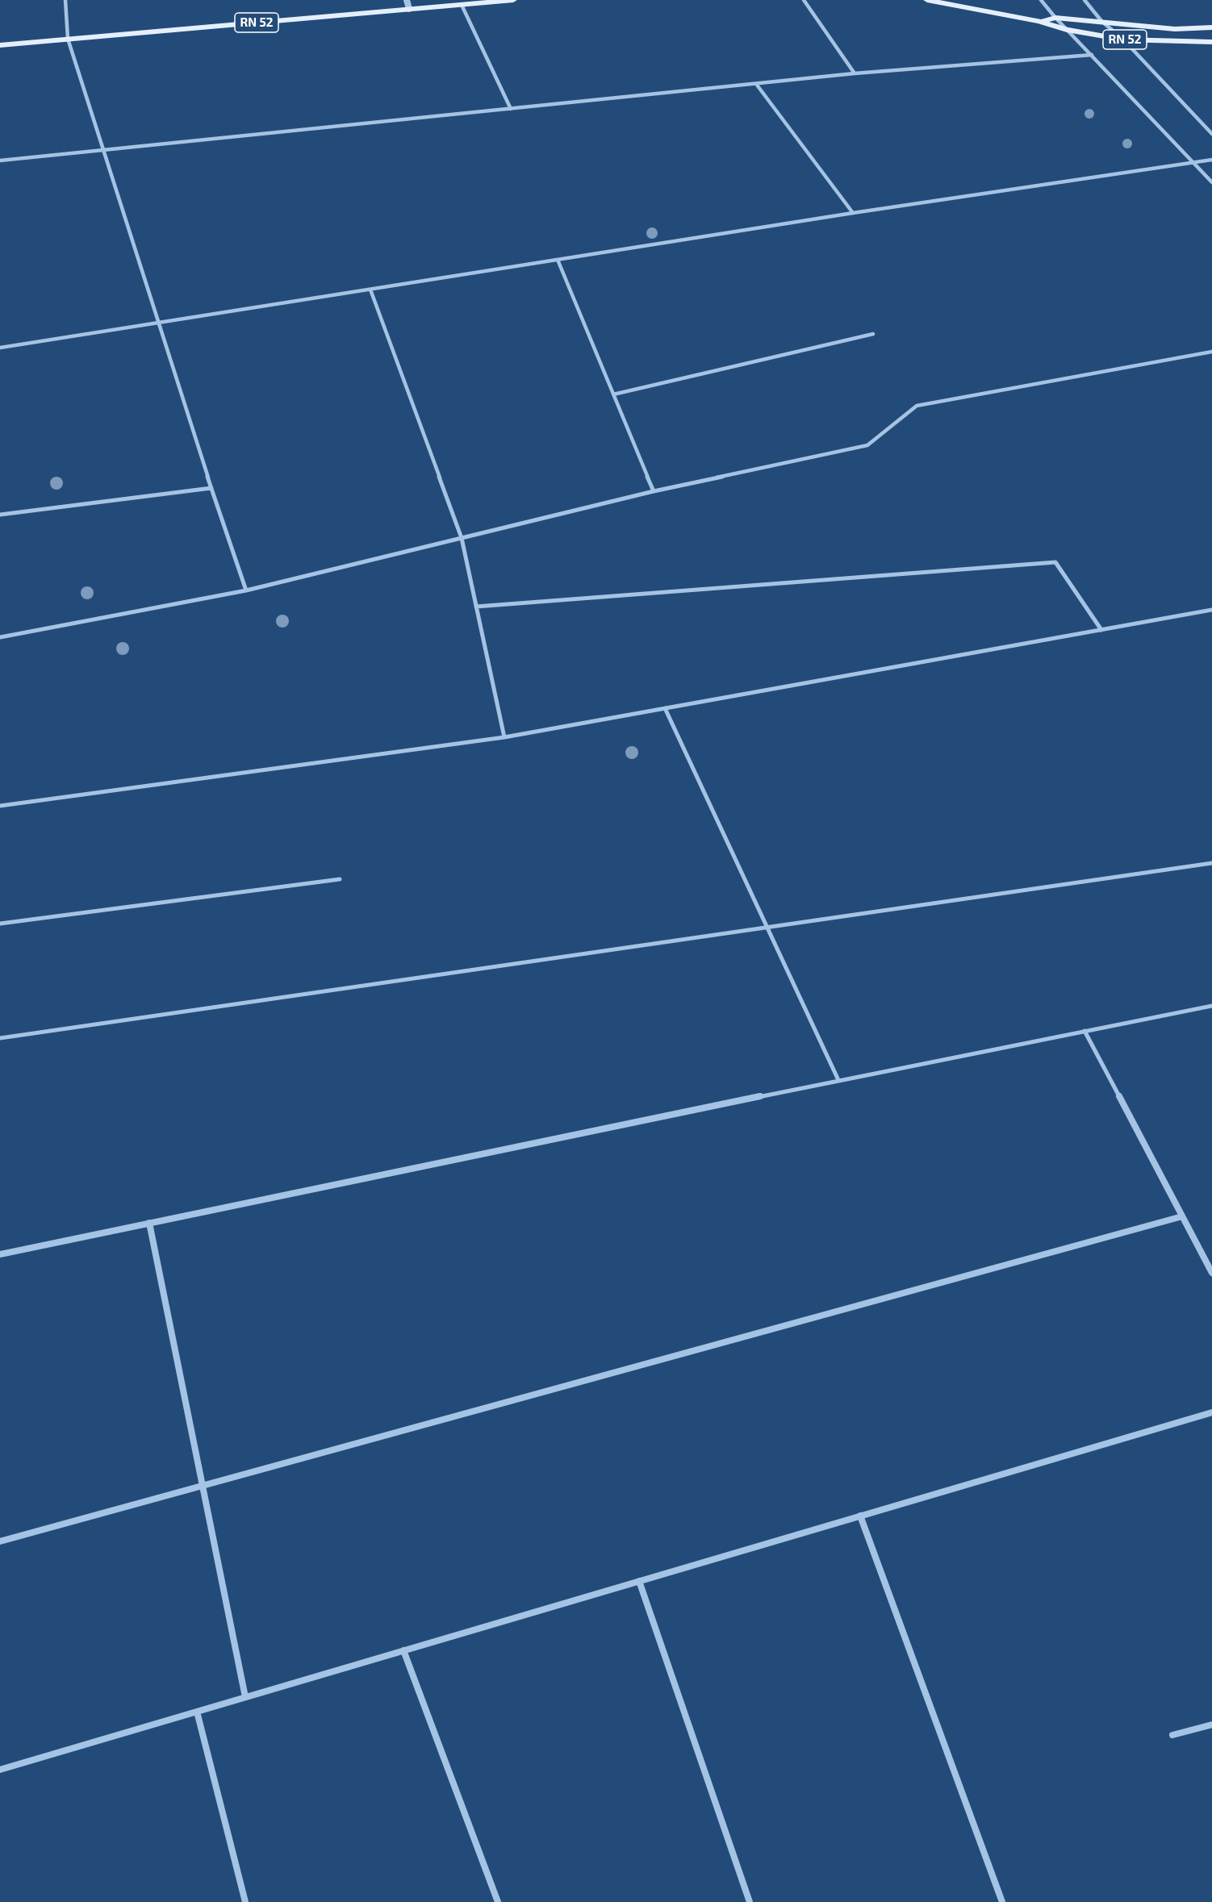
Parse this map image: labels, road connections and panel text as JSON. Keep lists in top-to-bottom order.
{
  "streets": {
    "main road": ["RN 52"]
  }
}
